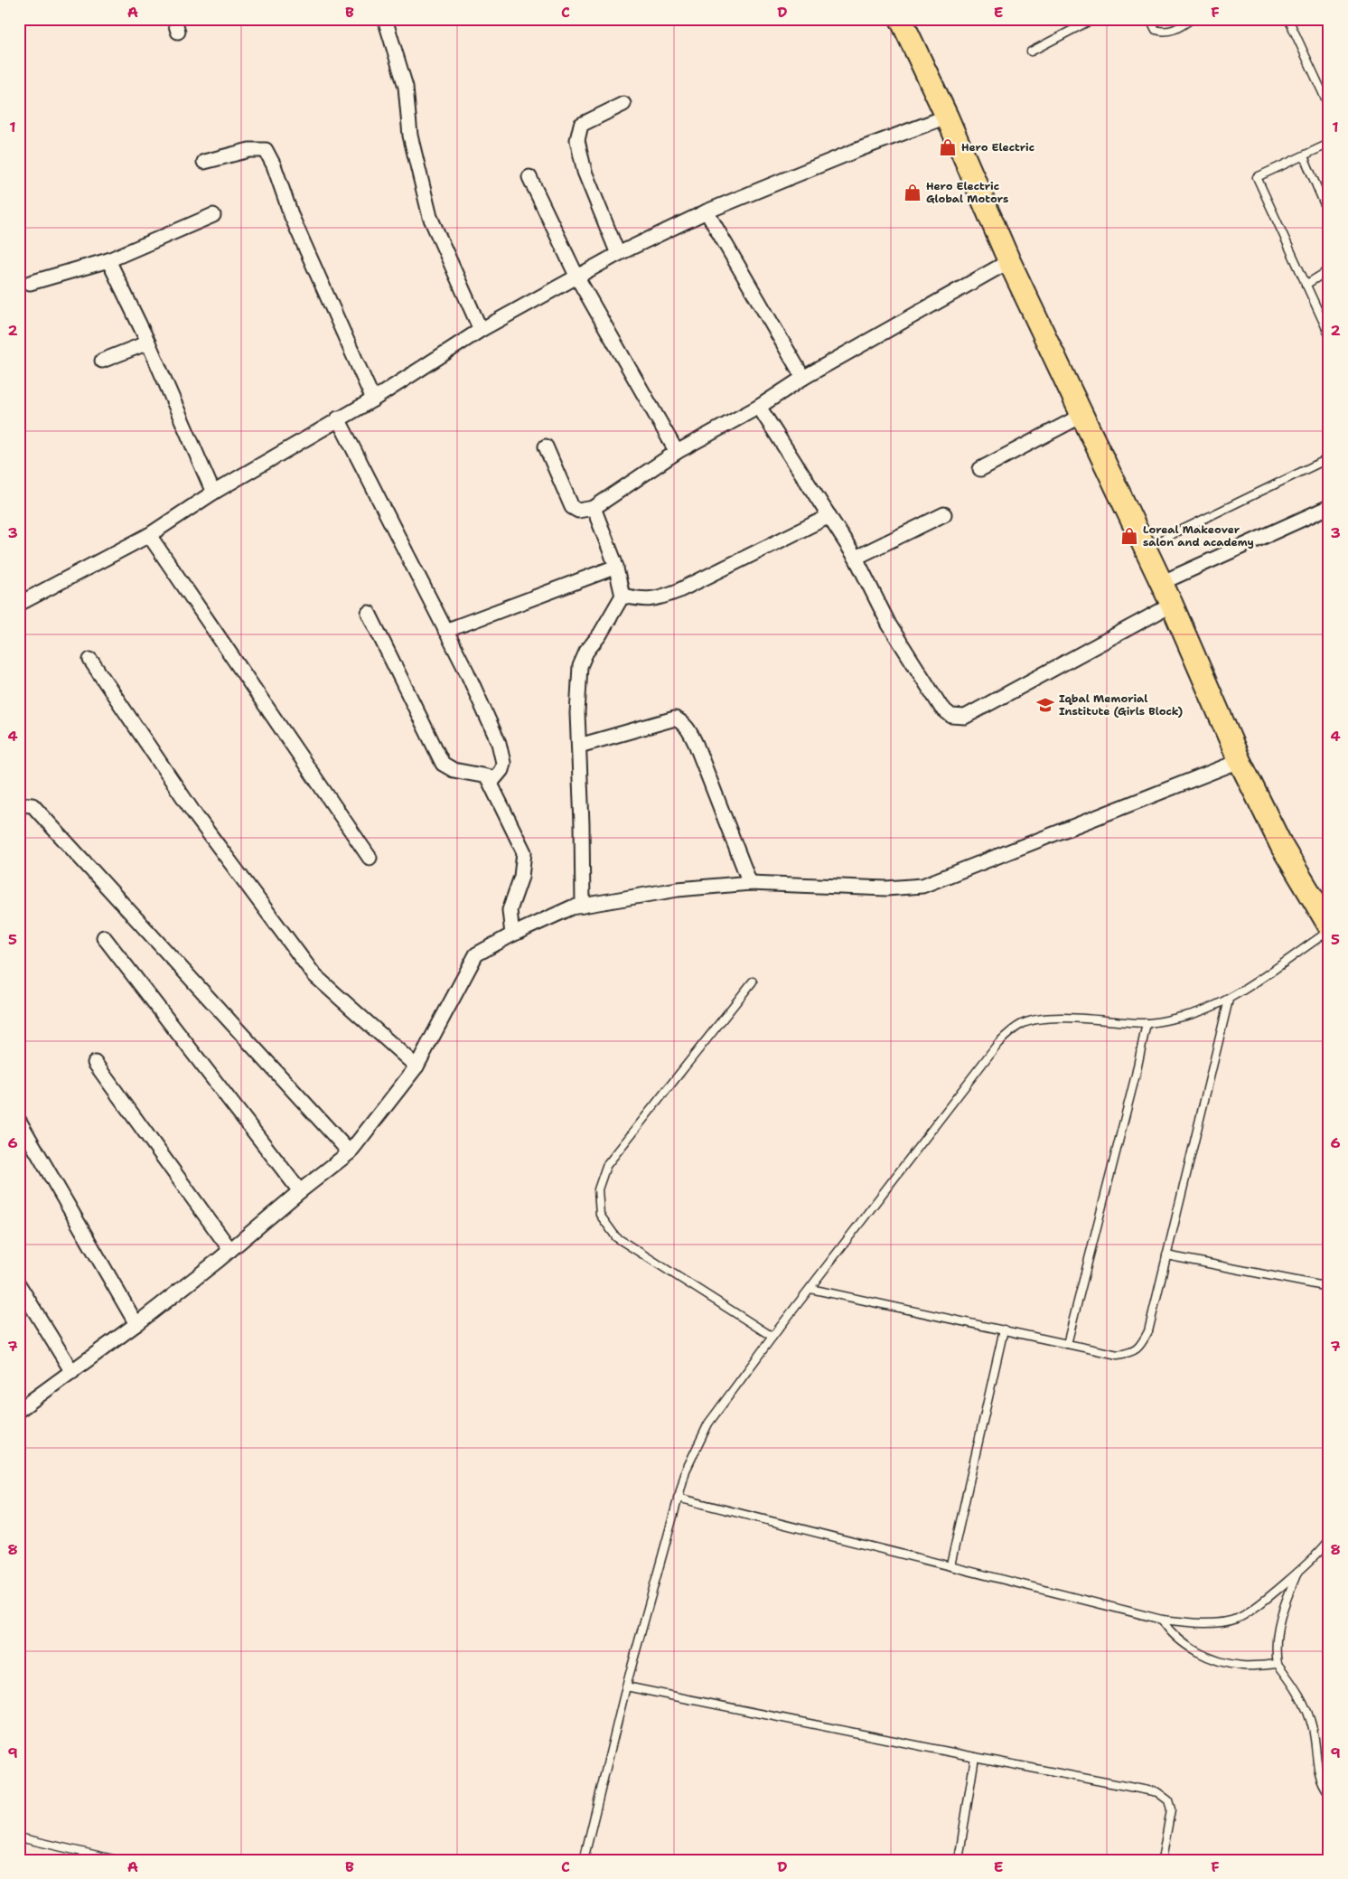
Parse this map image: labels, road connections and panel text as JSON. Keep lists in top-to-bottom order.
{
  "places": {
    "shop": ["Hero Electric", "Hero Electric Global Motors", "Loreal Makeover salon and academy"],
    "school or university": ["Iqbal Memorial Institute (Girls Block)"]
  },
  "grid": {
    "columns": [
      "A",
      "B",
      "C",
      "D",
      "E",
      "F"
    ],
    "rows": [
      "1",
      "2",
      "3",
      "4",
      "5",
      "6",
      "7",
      "8",
      "9"
    ]
  }
}
